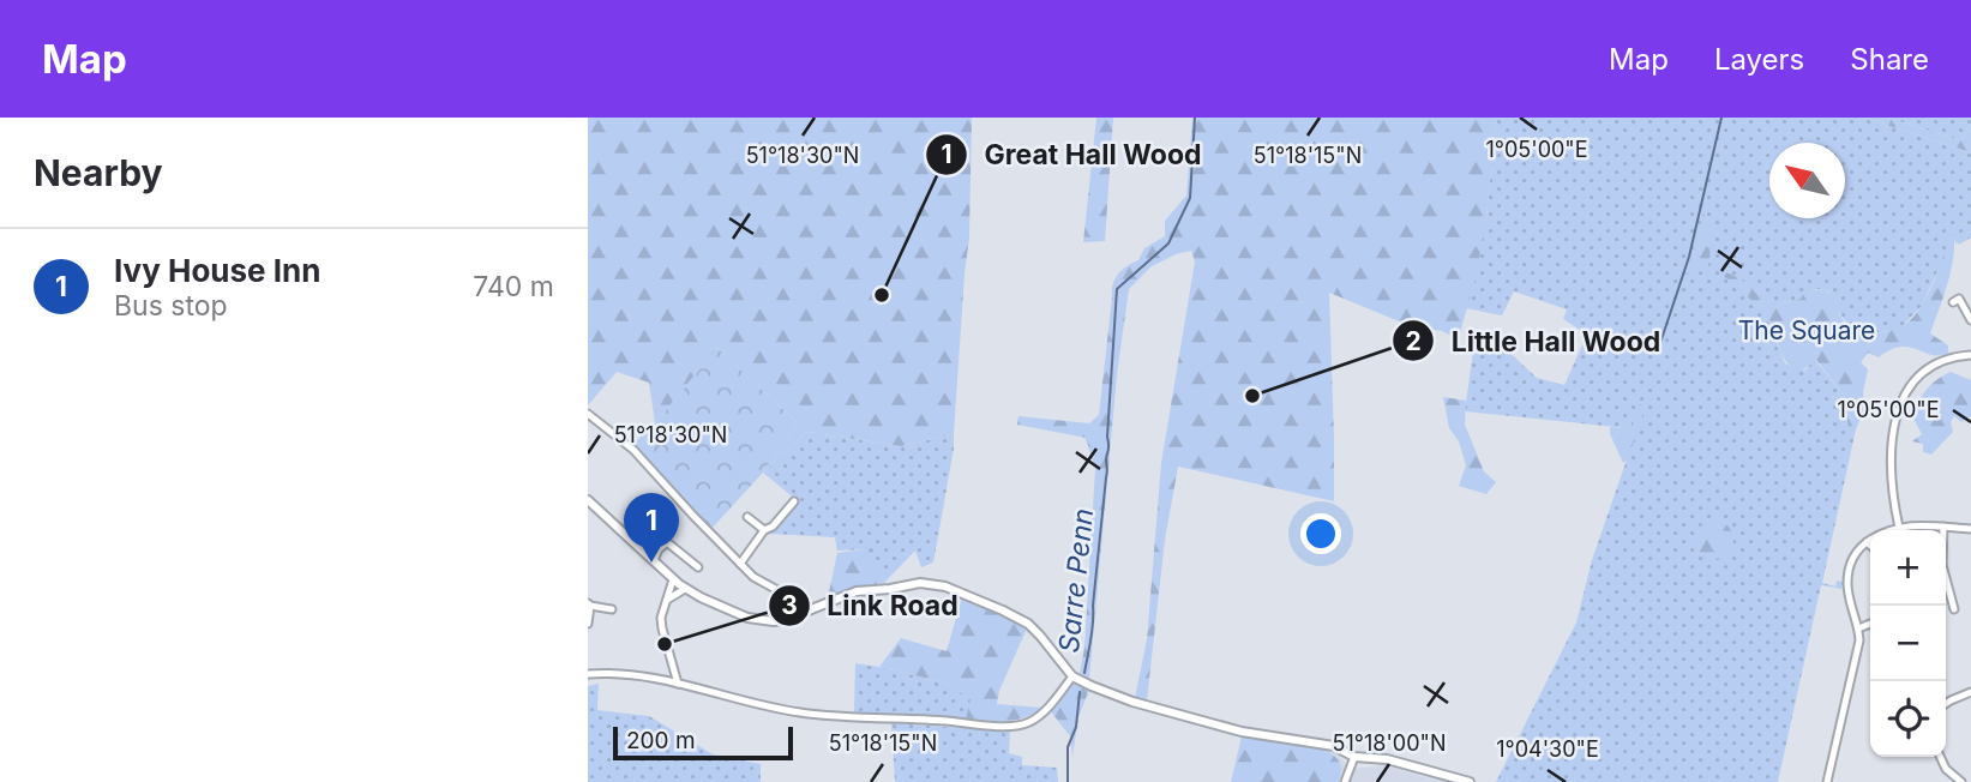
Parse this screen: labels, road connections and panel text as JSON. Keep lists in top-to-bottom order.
{
  "water": ["Sarre Penn"],
  "parks": ["The Square"],
  "places": ["Great Hall Wood", "Little Hall Wood", "Link Road"],
  "scale_bar": "200 m",
  "north": "top left",
  "page": {
    "header": "Map",
    "nav": ["Map", "Layers", "Share"],
    "heading": "Nearby",
    "list": [
      {
        "mark": "1",
        "name": "Ivy House Inn",
        "note": "Bus stop",
        "value": "740 m"
      }
    ],
    "pins": "1",
    "map_buttons": ["+", "−"],
    "scale": "200 m"
  },
  "coordinates": [
    "1°05'00\"E",
    "51°18'30\"N",
    "51°18'15\"N",
    "51°18'00\"N",
    "1°04'30\"E"
  ]
}
